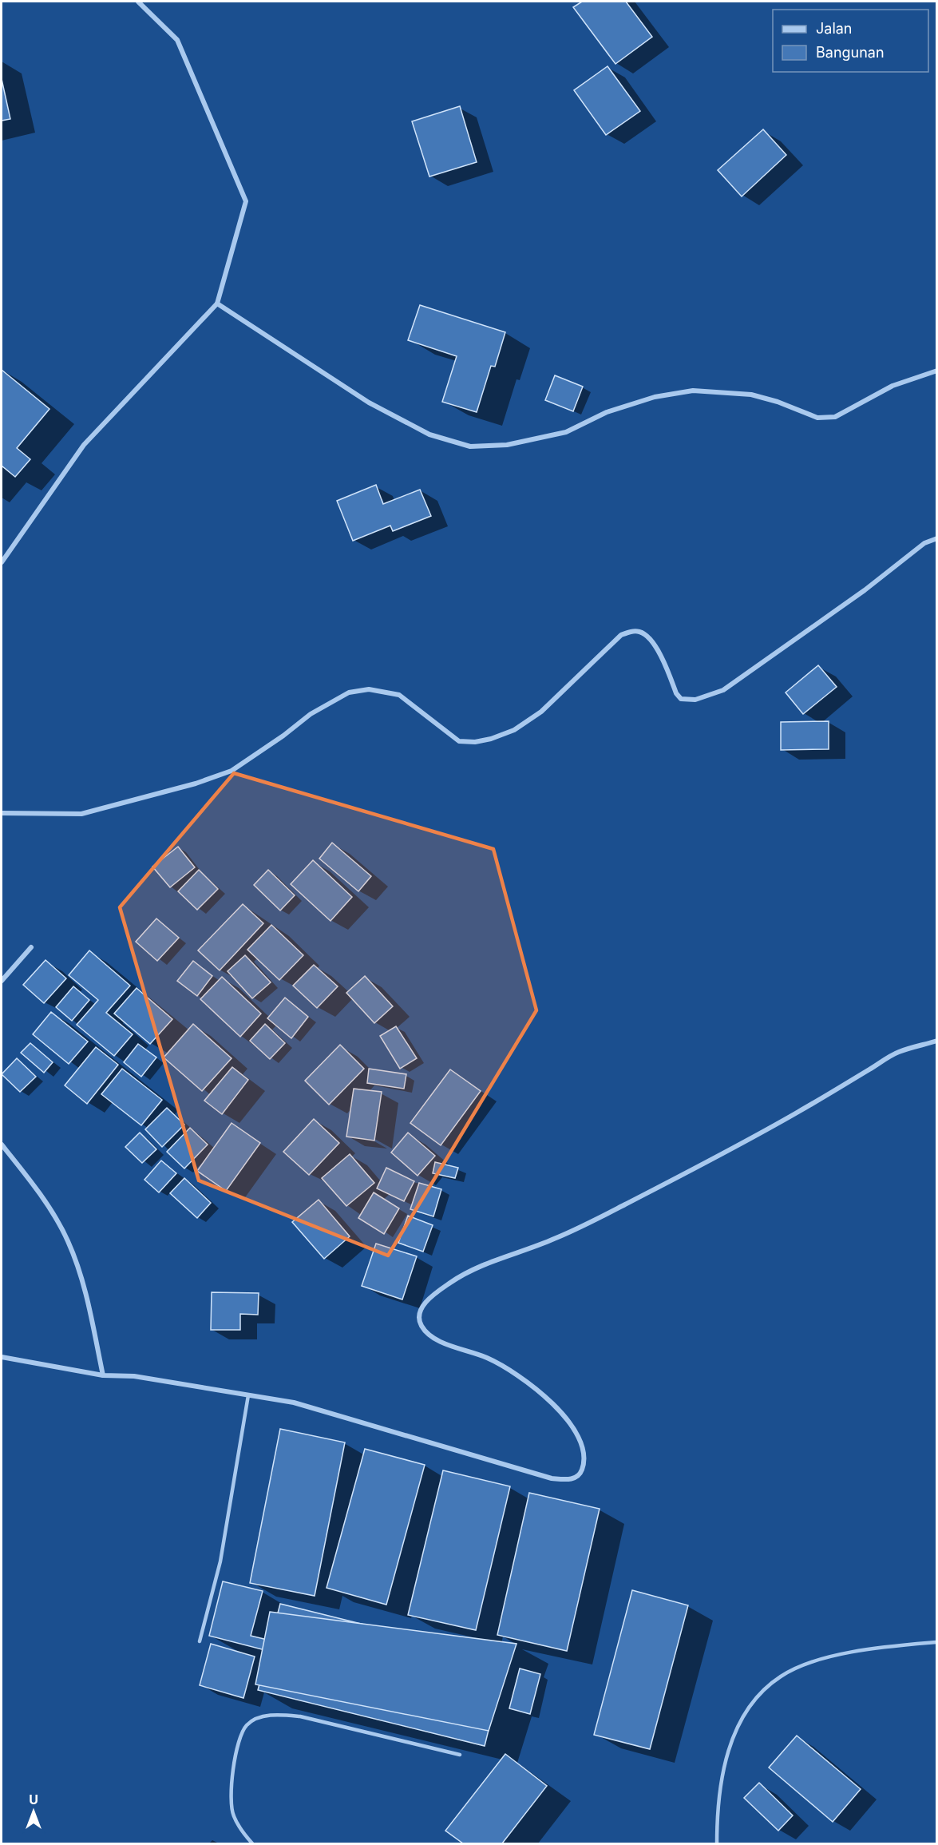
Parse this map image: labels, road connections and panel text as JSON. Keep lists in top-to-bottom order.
{
  "legend": ["Jalan", "Bangunan"],
  "north": "top"
}
